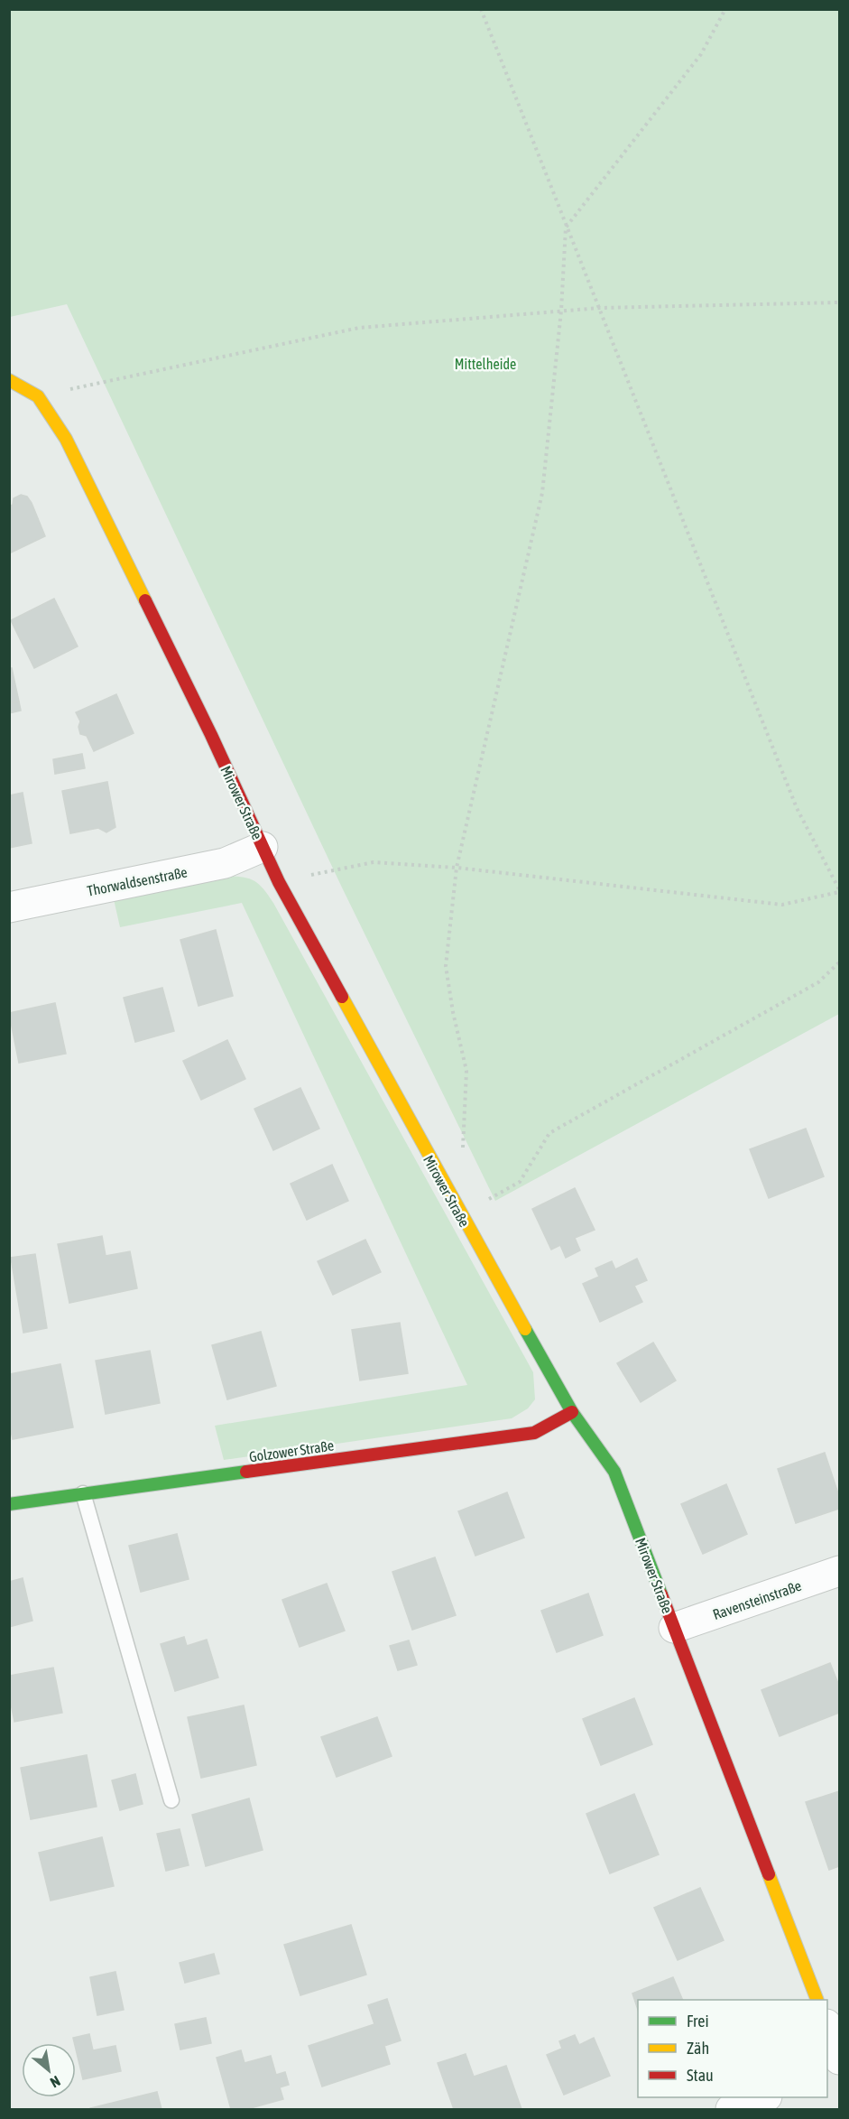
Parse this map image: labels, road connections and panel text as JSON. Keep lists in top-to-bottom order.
{
  "streets": {
    "street": [
      "Mirower Straße",
      "Thorwaldsenstraße",
      "Golzower Straße",
      "Ravensteinstraße"
    ]
  },
  "crossings": [
    ["Mirower Straße", "Thorwaldsenstraße"],
    ["Mirower Straße", "Golzower Straße"],
    ["Mirower Straße", "Ravensteinstraße"]
  ],
  "parks": ["Mittelheide"],
  "legend": ["Frei", "Zäh", "Stau"],
  "north": "bottom right"
}
